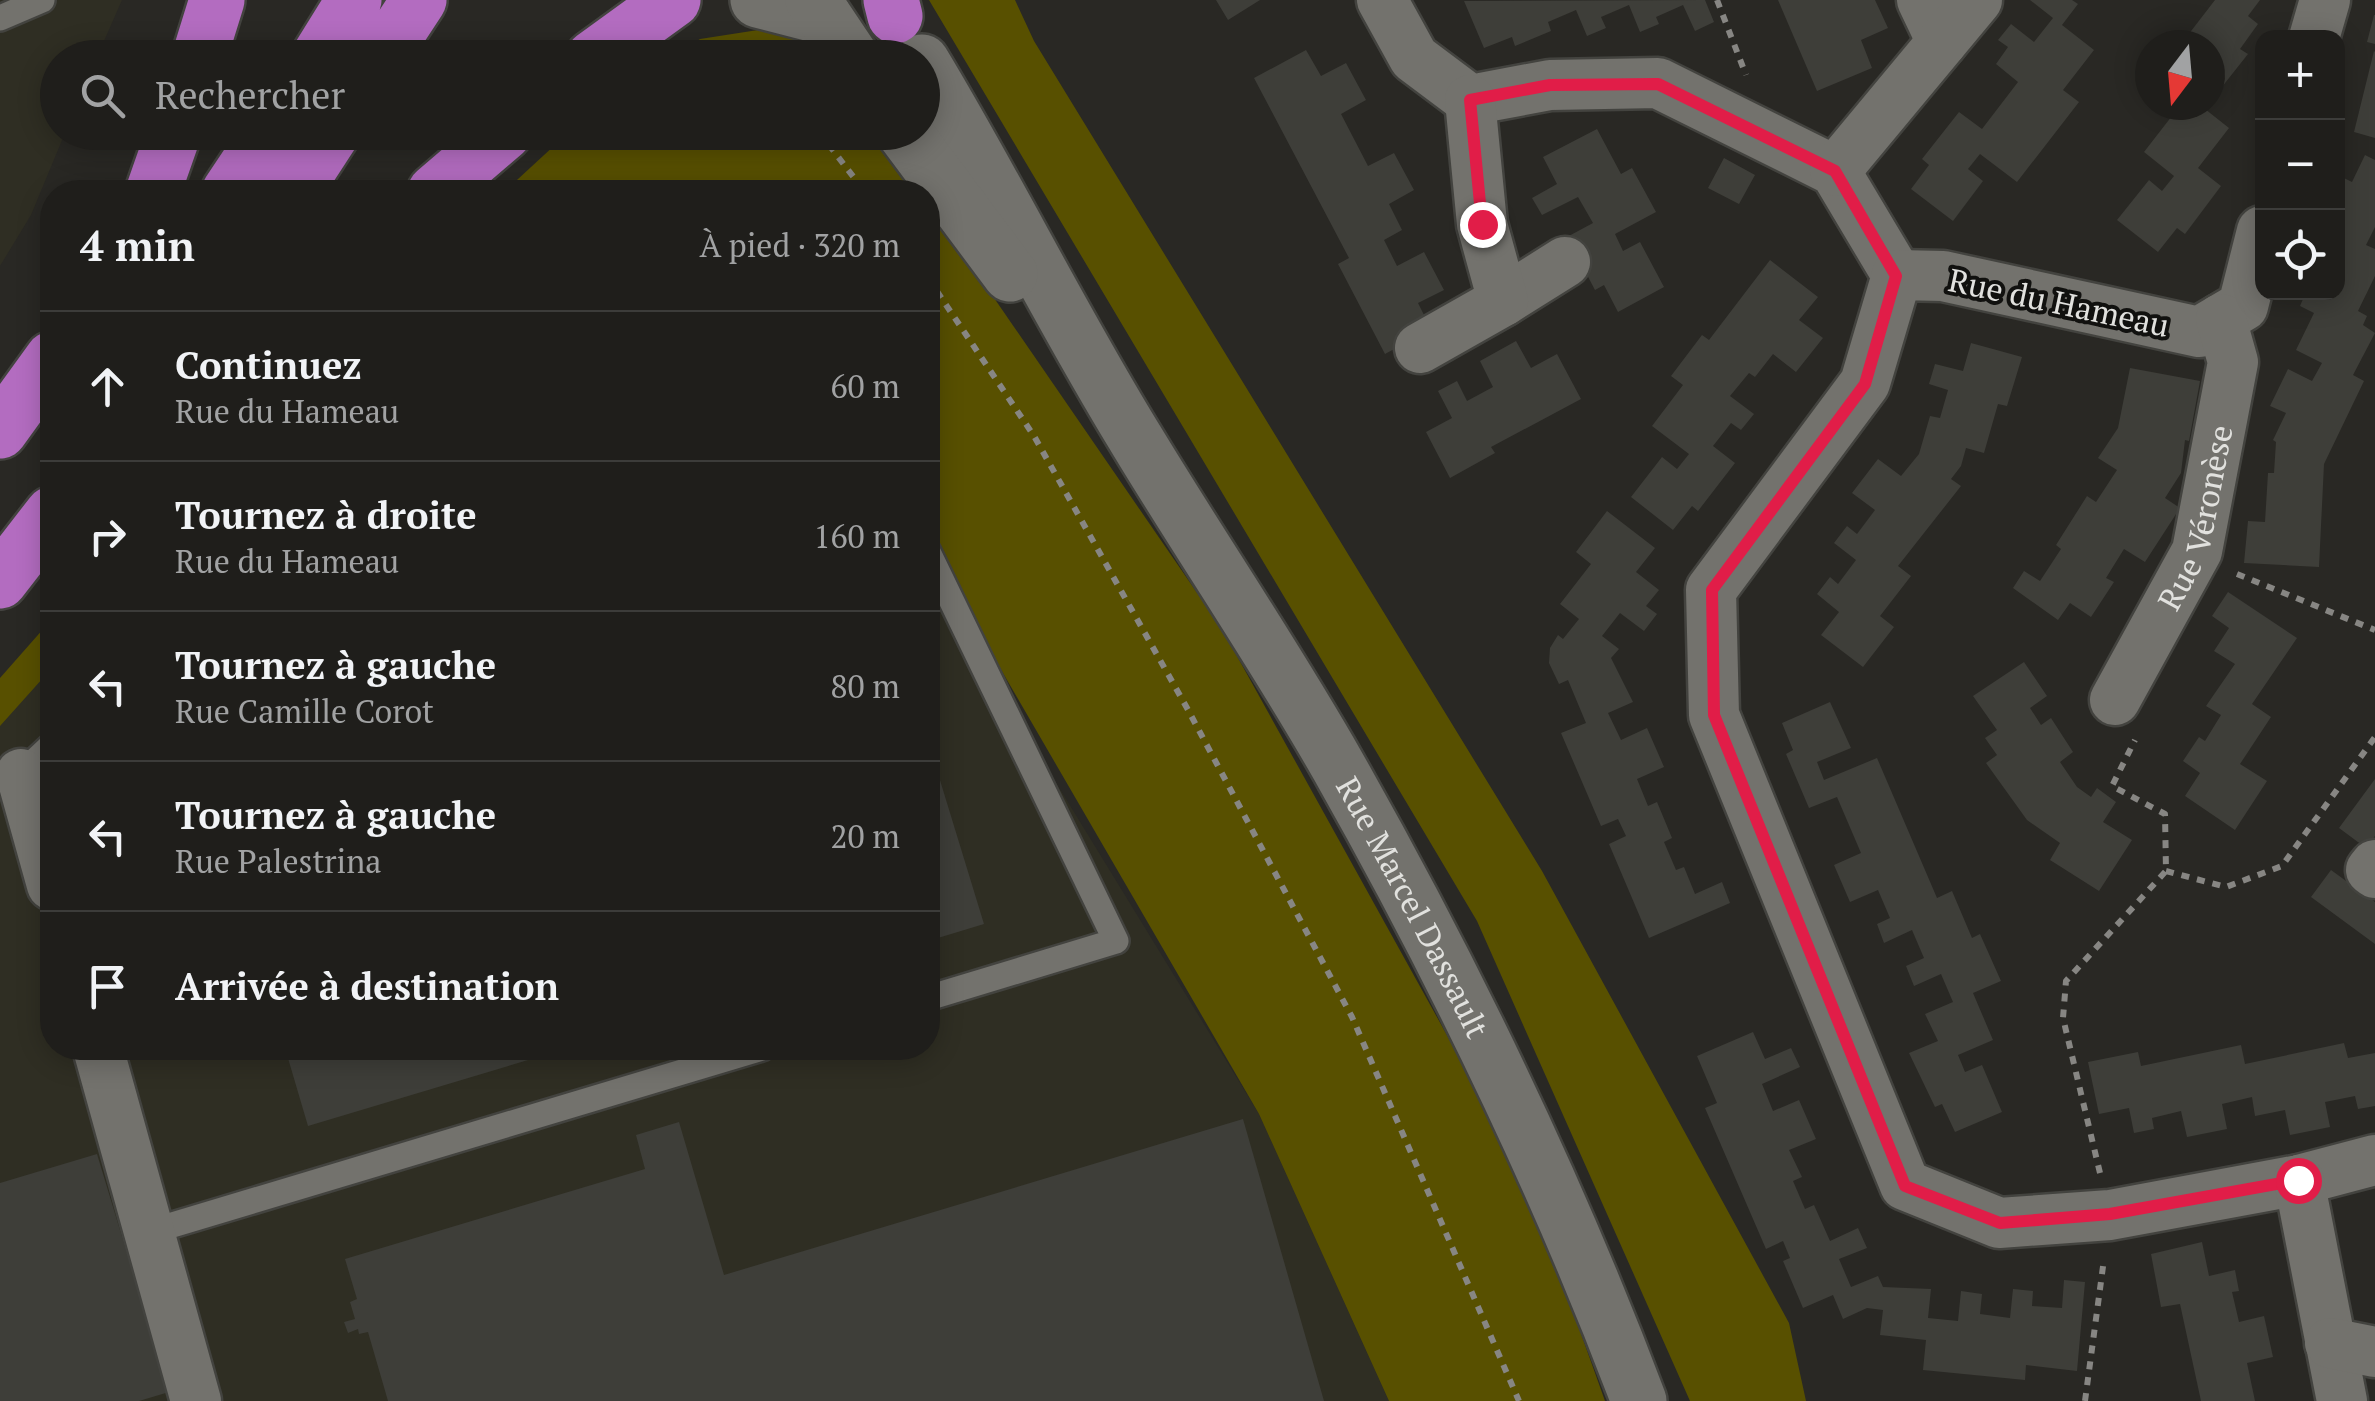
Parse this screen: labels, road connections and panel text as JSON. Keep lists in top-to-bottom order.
{
  "streets": {
    "street": ["Rue du Hameau", "Rue Véronèse", "Rue Marcel Dassault"]
  },
  "crossings": [
    ["Rue du Hameau", "Rue Véronèse"]
  ],
  "north": "bottom",
  "page": {
    "map_buttons": ["+", "−"],
    "search": "Rechercher",
    "heading": ["4 min", "À pied · 320 m"],
    "list": [
      ["Continuez", "Rue du Hameau", "60 m"],
      ["Tournez à droite", "Rue du Hameau", "160 m"],
      ["Tournez à gauche", "Rue Camille Corot", "80 m"],
      ["Tournez à gauche", "Rue Palestrina", "20 m"],
      "Arrivée à destination"
    ]
  }
}
